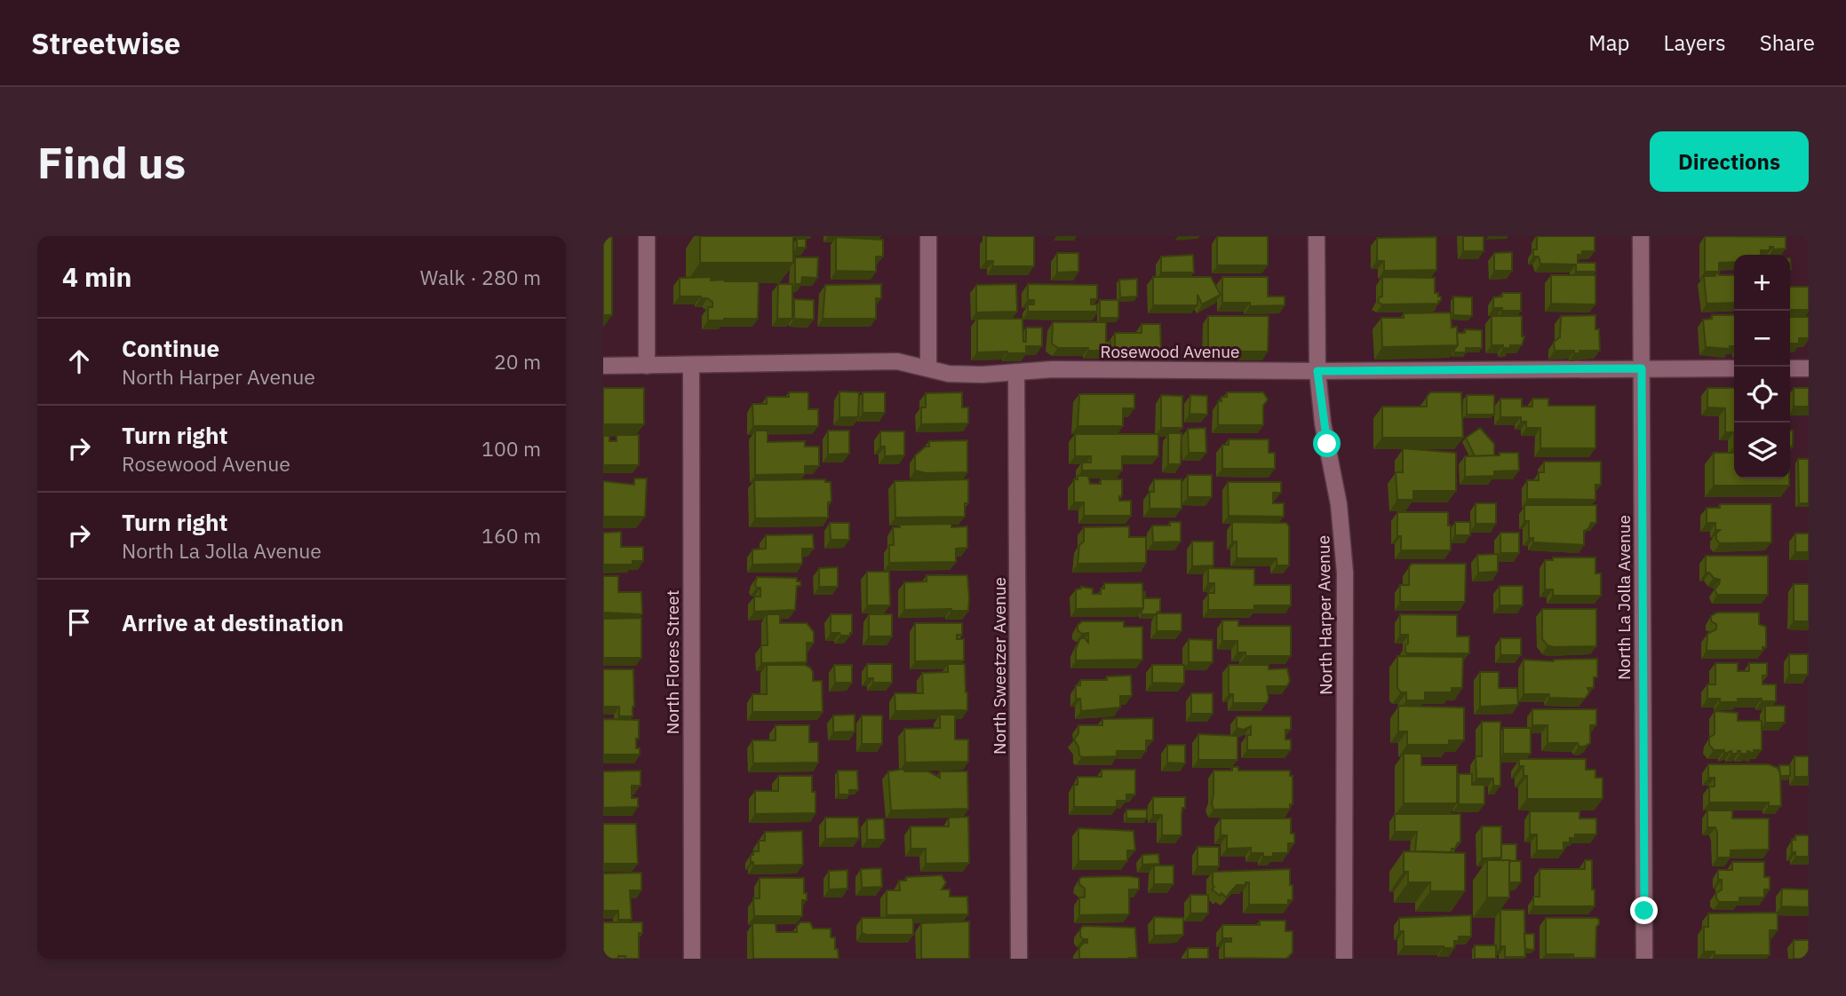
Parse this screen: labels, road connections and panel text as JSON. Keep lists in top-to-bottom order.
{
  "streets": {
    "street": [
      "Rosewood Avenue",
      "North La Jolla Avenue",
      "North Harper Avenue",
      "North Flores Street",
      "North Sweetzer Avenue"
    ]
  },
  "crossings": [
    ["Rosewood Avenue", "North La Jolla Avenue"],
    ["Rosewood Avenue", "North Harper Avenue"],
    ["Rosewood Avenue", "North Flores Street"],
    ["Rosewood Avenue", "North Sweetzer Avenue"]
  ],
  "page": {
    "header": "Streetwise",
    "nav": ["Map", "Layers", "Share"],
    "buttons": "Directions",
    "title": "Find us",
    "heading": ["4 min", "Walk · 280 m"],
    "map_buttons": ["+", "−"],
    "list": [
      ["Continue", "North Harper Avenue", "20 m"],
      ["Turn right", "Rosewood Avenue", "100 m"],
      ["Turn right", "North La Jolla Avenue", "160 m"],
      "Arrive at destination"
    ]
  }
}
